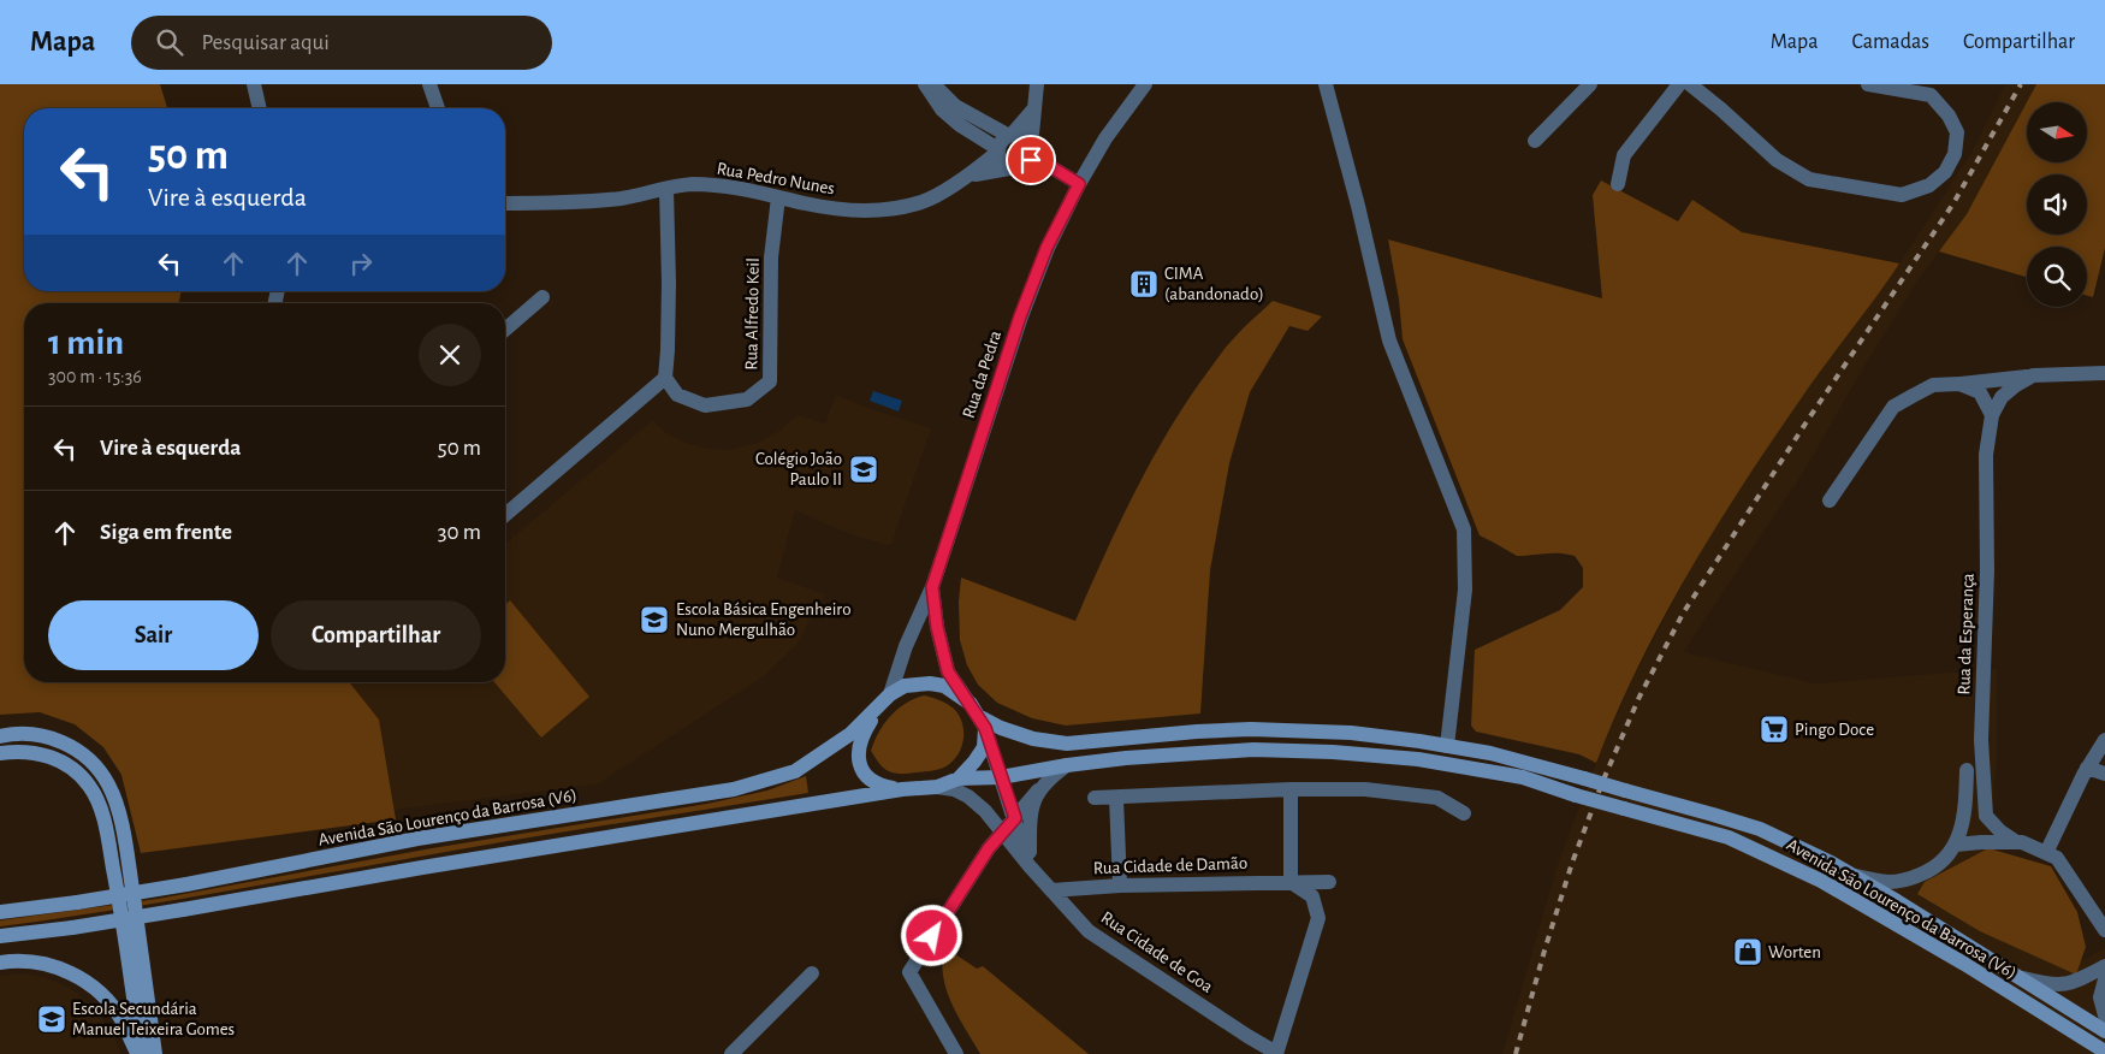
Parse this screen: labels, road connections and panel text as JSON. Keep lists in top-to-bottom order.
{
  "streets": {
    "main road": ["Avenida São Lourenço da Barrosa (V6)"],
    "street": [
      "Rua Pedro Nunes",
      "Rua Alfredo Keil",
      "Rua da Pedra",
      "Rua da Esperança",
      "Rua Cidade de Damão",
      "Rua Cidade de Goa"
    ]
  },
  "crossings": [
    ["Rua Pedro Nunes", "Rua Alfredo Keil"],
    ["Rua da Pedra", "Avenida São Lourenço da Barrosa (V6)"],
    ["Rua da Pedra", "Rua Cidade de Goa"],
    ["Avenida São Lourenço da Barrosa (V6)", "Rua Cidade de Goa"],
    ["Rua Cidade de Damão", "Rua Cidade de Goa"]
  ],
  "places": {
    "building": ["CIMA (abandonado)"],
    "school or university": ["Colégio João Paulo II", "Escola Básica Engenheiro Nuno Mergulhão", "Escola Secundária Manuel Teixeira Gomes"],
    "supermarket": ["Pingo Doce"],
    "shop": ["Worten"]
  },
  "north": "right",
  "page": {
    "header": "Mapa",
    "search": "Pesquisar aqui",
    "nav": ["Mapa", "Camadas", "Compartilhar"],
    "turn": ["50 m", "Vire à esquerda"],
    "heading": ["1 min", "300 m · 15:36"],
    "list": [
      {
        "name": "Vire à esquerda",
        "value": "50 m"
      },
      {
        "name": "Siga em frente",
        "value": "30 m"
      }
    ],
    "buttons": ["Sair", "Compartilhar"]
  }
}
